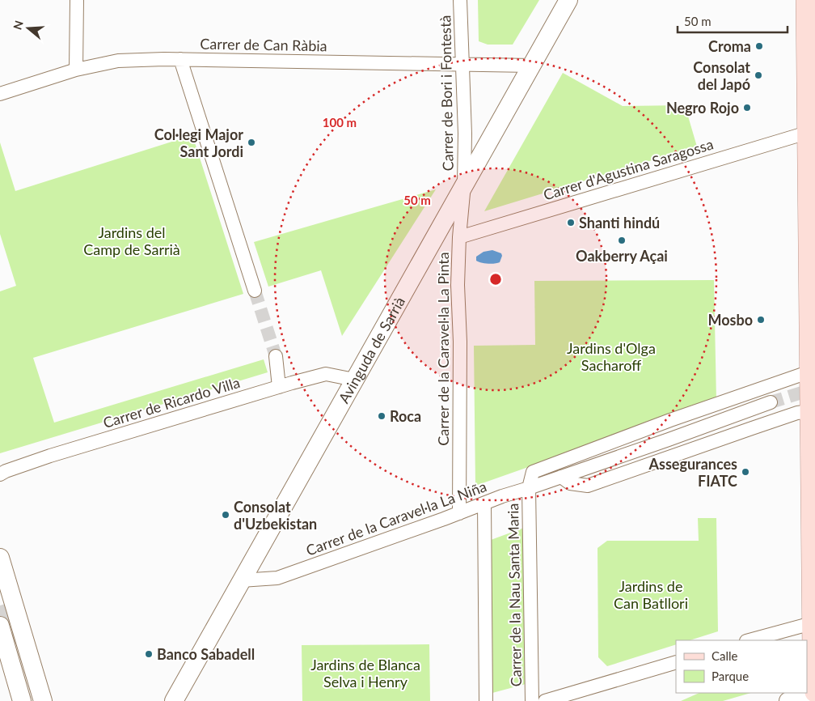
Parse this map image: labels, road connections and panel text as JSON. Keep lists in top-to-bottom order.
{
  "streets": {
    "main road": ["Avinguda de Sarrià"],
    "street": [
      "Carrer de Can Ràbia",
      "Carrer de Bori i Fontestà",
      "Carrer d'Agustina Saragossa",
      "Carrer de la Caravel·la La Pinta",
      "Carrer de Ricardo Villa",
      "Carrer de la Caravel·la La Niña",
      "Carrer de la Nau Santa Maria"
    ]
  },
  "crossings": [
    ["Carrer de Can Ràbia", "Carrer de Bori i Fontestà"],
    ["Carrer de Can Ràbia", "Avinguda de Sarrià"],
    ["Carrer de Bori i Fontestà", "Carrer de la Caravel·la La Pinta"],
    ["Carrer de Bori i Fontestà", "Avinguda de Sarrià"],
    ["Carrer d'Agustina Saragossa", "Carrer de la Caravel·la La Pinta"],
    ["Carrer de la Caravel·la La Pinta", "Avinguda de Sarrià"],
    ["Carrer de la Caravel·la La Pinta", "Carrer de la Caravel·la La Niña"],
    ["Avinguda de Sarrià", "Carrer de Ricardo Villa"],
    ["Avinguda de Sarrià", "Carrer de la Caravel·la La Niña"],
    ["Carrer de la Caravel·la La Niña", "Carrer de la Nau Santa Maria"]
  ],
  "parks": [
    "Jardins del Camp de Sarrià",
    "Jardins d'Olga Sacharoff",
    "Jardins de Can Batllori",
    "Jardins de Blanca Selva i Henry"
  ],
  "places": [
    "Croma",
    "Consolat del Japó",
    "Negro Rojo",
    "Col·legi Major Sant Jordi",
    "Shanti hindú",
    "Oakberry Açai",
    "Mosbo",
    "Roca",
    "Assegurances FIATC",
    "Consolat d'Uzbekistan",
    "Banco Sabadell"
  ],
  "legend": ["Calle", "Parque"],
  "scale_bar": "50 m",
  "north": "left",
  "rings": ["100 m", "50 m"]
}
